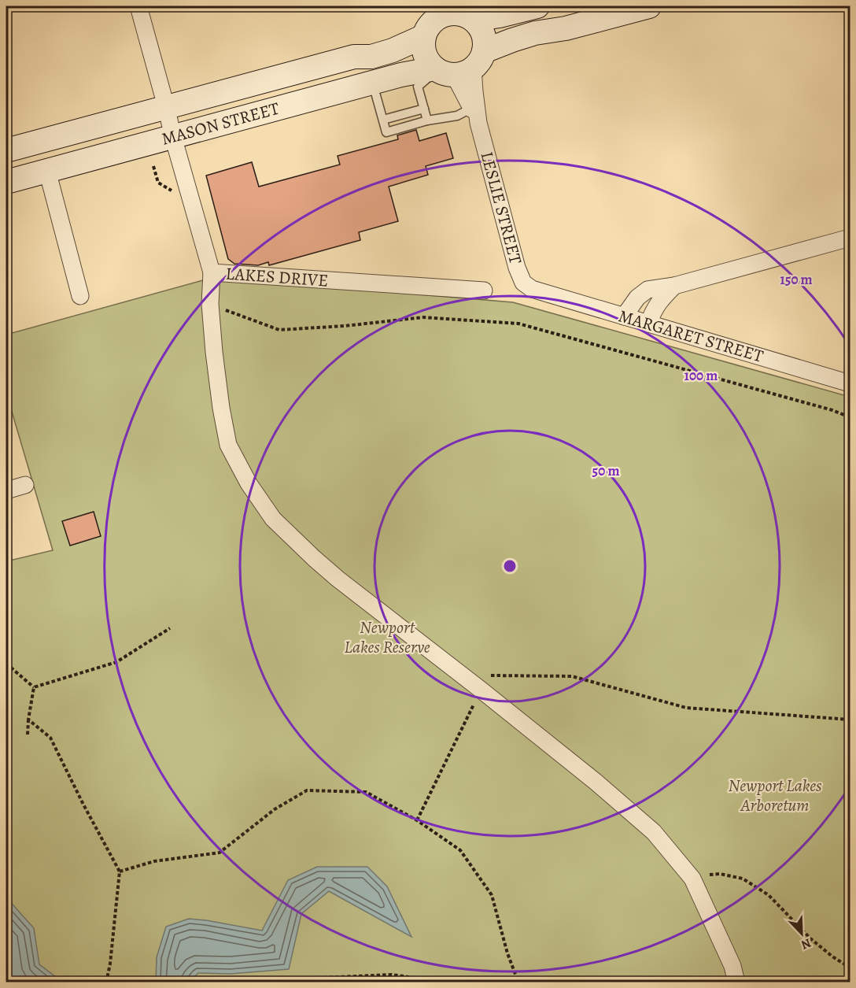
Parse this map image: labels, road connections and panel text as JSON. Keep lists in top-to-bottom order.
{
  "streets": {
    "street": [
      "MASON STREET",
      "LESLIE STREET",
      "LAKES DRIVE",
      "MARGARET STREET"
    ]
  },
  "crossings": [
    ["MASON STREET", "LESLIE STREET"],
    ["MASON STREET", "LAKES DRIVE"],
    ["LESLIE STREET", "MARGARET STREET"]
  ],
  "parks": ["Newport Lakes Reserve", "Newport Lakes Arboretum"],
  "north": "bottom right",
  "rings": ["150 m", "100 m", "50 m"]
}
